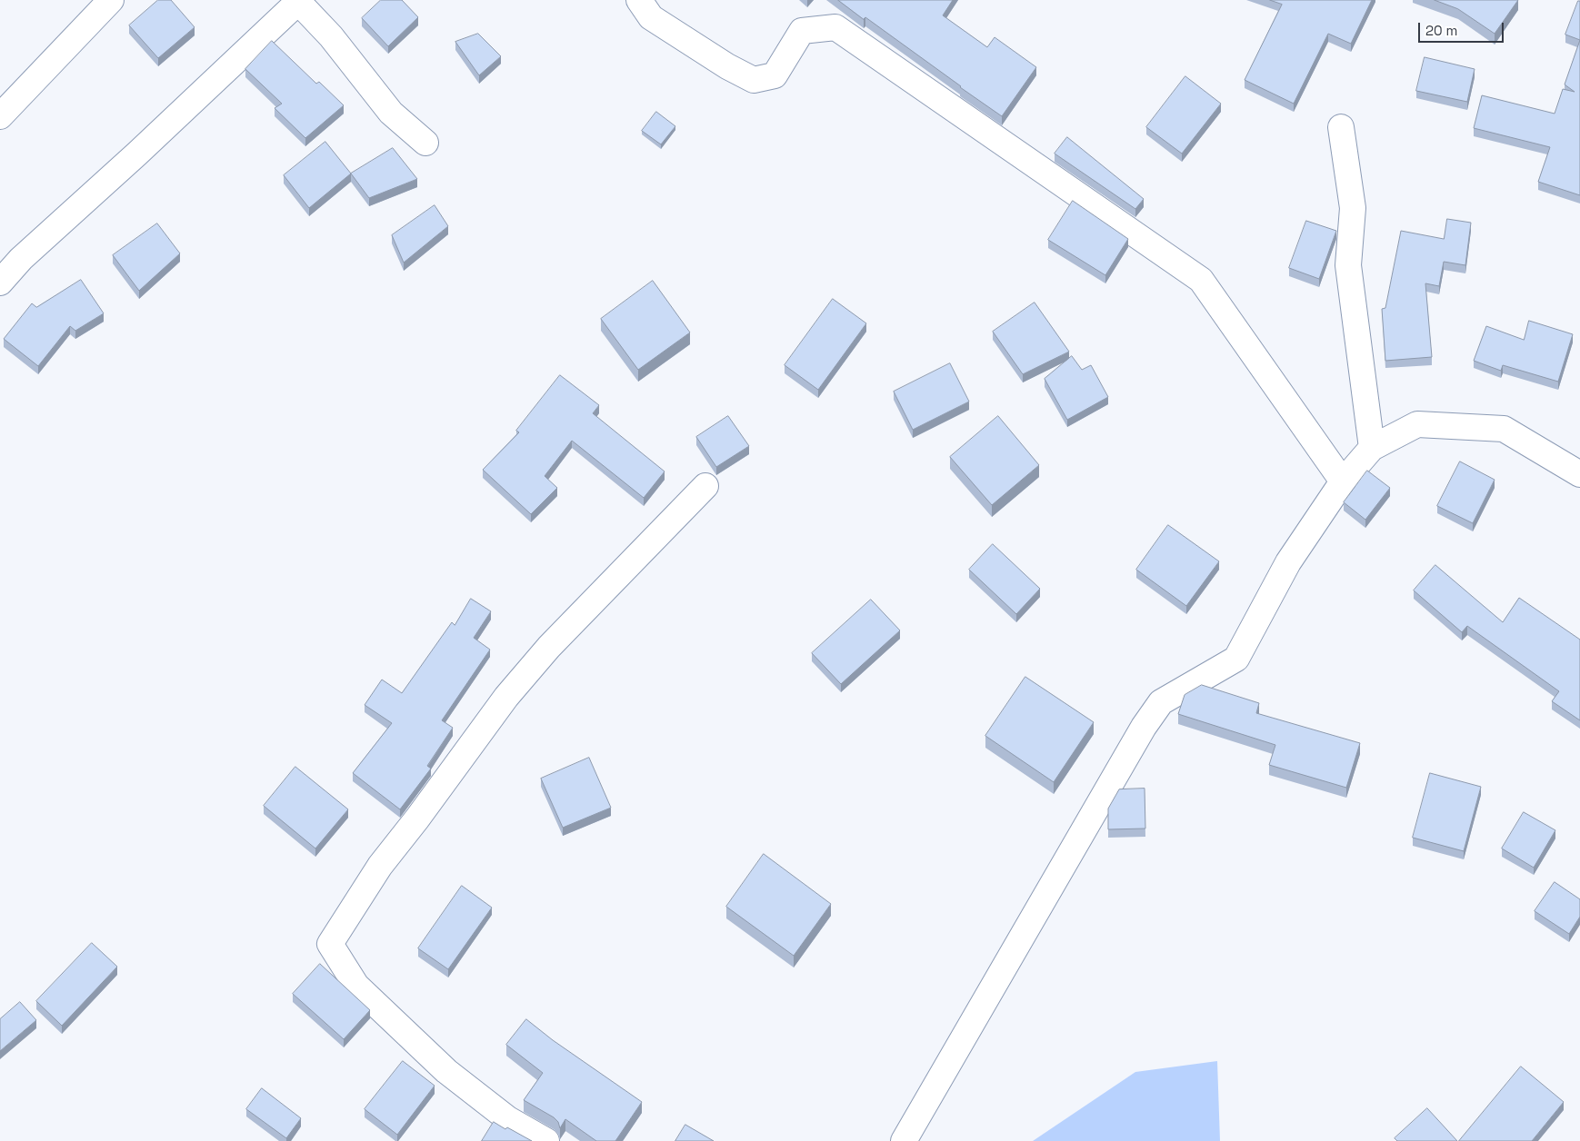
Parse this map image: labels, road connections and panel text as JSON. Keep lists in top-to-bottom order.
{
  "scale_bar": "20 m"
}
